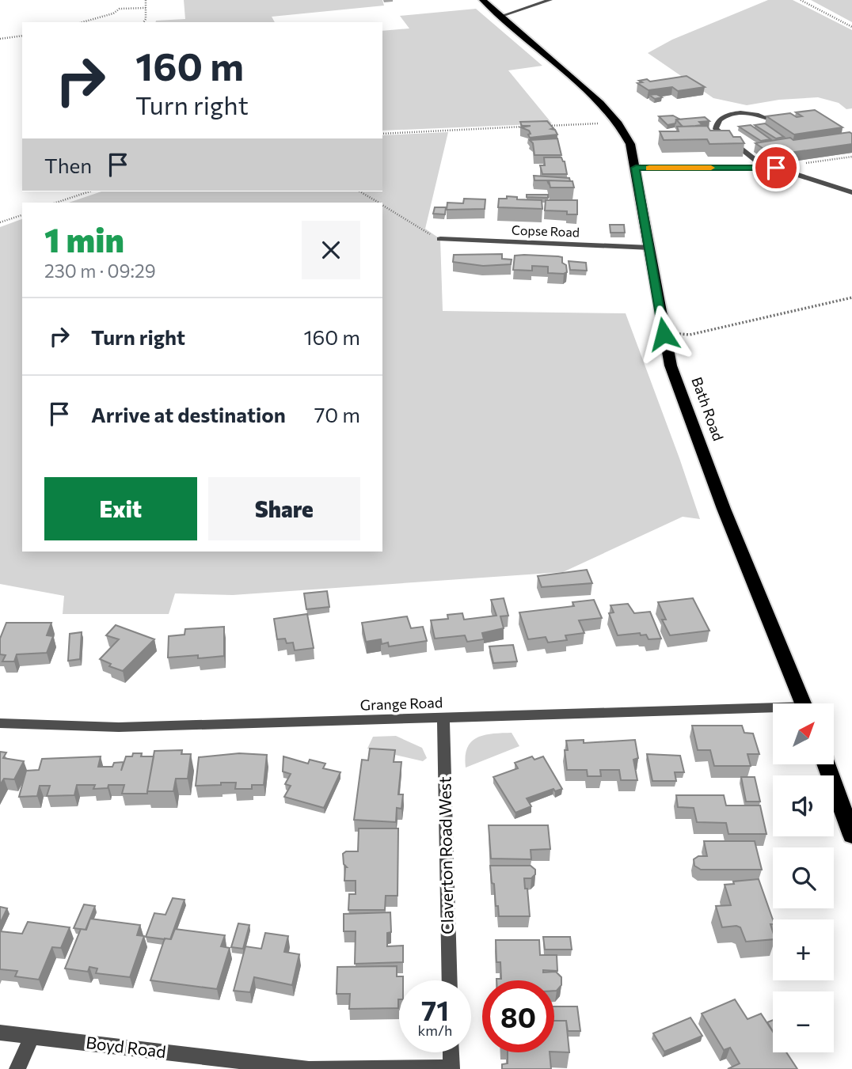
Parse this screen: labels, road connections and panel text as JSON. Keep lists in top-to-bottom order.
{
  "streets": {
    "highway": ["Bath Road"],
    "street": [
      "Copse Road",
      "Grange Road",
      "Claverton Road West",
      "Boyd Road"
    ]
  },
  "crossings": [
    ["Copse Road", "Bath Road"],
    ["Grange Road", "Claverton Road West"]
  ],
  "north": "top right",
  "page": {
    "turn": ["160 m", "Turn right"],
    "then": "Then",
    "heading": ["1 min", "230 m · 09:29"],
    "list": [
      {
        "name": "Turn right",
        "value": "160 m"
      },
      {
        "name": "Arrive at destination",
        "value": "70 m"
      }
    ],
    "buttons": ["Exit", "Share"],
    "map_buttons": ["+", "−"],
    "speed": "71 km/h",
    "limit": "80"
  }
}
